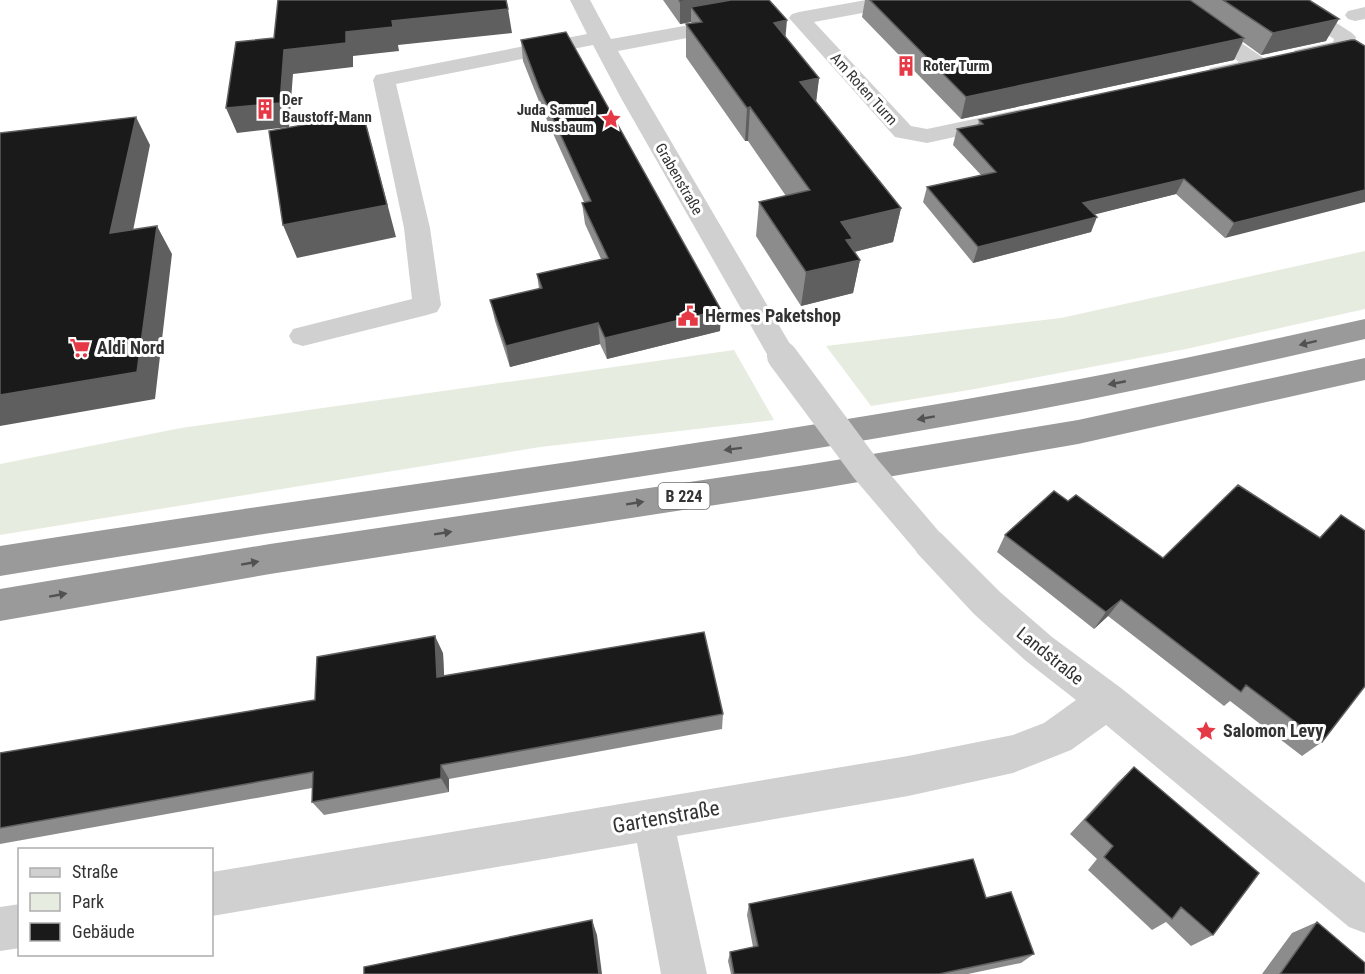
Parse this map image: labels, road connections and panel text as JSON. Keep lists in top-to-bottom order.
{
  "streets": {
    "highway": ["B 224"],
    "street": [
      "Am Roten Turm",
      "Grabenstraße",
      "Landstraße",
      "Gartenstraße"
    ]
  },
  "crossings": [
    ["Grabenstraße", "Landstraße"],
    ["Landstraße", "Gartenstraße"]
  ],
  "places": {
    "building": ["Roter Turm", "Der Baustoff-Mann"],
    "place": ["Juda Samuel Nussbaum", "Salomon Levy"],
    "public building": ["Hermes Paketshop"],
    "supermarket": ["Aldi Nord"]
  },
  "legend": ["Straße", "Park", "Gebäude"]
}
